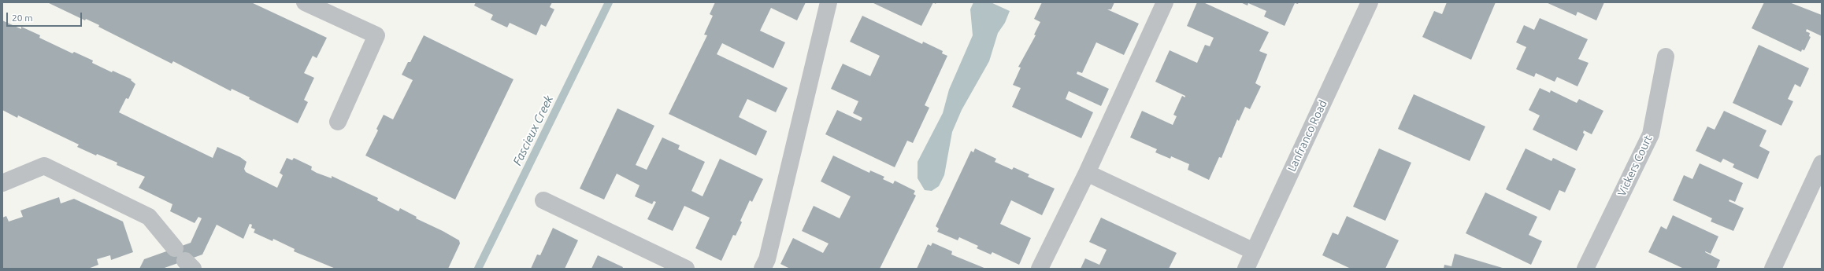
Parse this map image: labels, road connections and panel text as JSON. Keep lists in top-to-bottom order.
{
  "streets": {
    "street": ["Lanfranco Road", "Vickers Court"]
  },
  "water": ["Fascieux Creek"],
  "scale_bar": "20 m"
}
